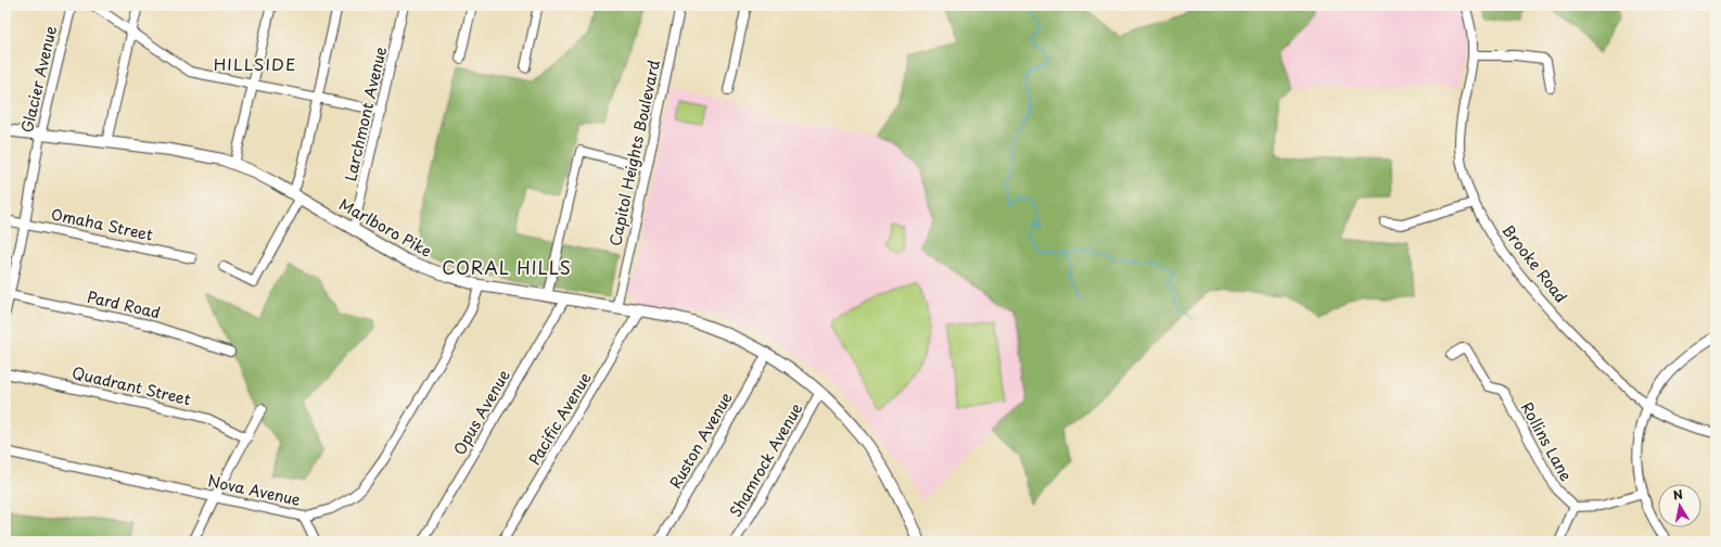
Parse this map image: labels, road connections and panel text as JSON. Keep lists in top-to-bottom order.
{
  "streets": {
    "main road": ["Marlboro Pike"],
    "street": [
      "Glacier Avenue",
      "Larchmont Avenue",
      "Capitol Heights Boulevard",
      "Omaha Street",
      "Brooke Road",
      "Pard Road",
      "Quadrant Street",
      "Opus Avenue",
      "Pacific Avenue",
      "Ruston Avenue",
      "Rollins Lane",
      "Shamrock Avenue",
      "Nova Avenue"
    ]
  },
  "crossings": [
    ["Glacier Avenue", "Omaha Street"],
    ["Glacier Avenue", "Marlboro Pike"],
    ["Glacier Avenue", "Pard Road"],
    ["Larchmont Avenue", "Marlboro Pike"],
    ["Capitol Heights Boulevard", "Marlboro Pike"],
    ["Marlboro Pike", "Opus Avenue"],
    ["Marlboro Pike", "Pacific Avenue"],
    ["Marlboro Pike", "Ruston Avenue"],
    ["Marlboro Pike", "Shamrock Avenue"],
    ["Marlboro Pike", "Nova Avenue"]
  ],
  "districts": ["HILLSIDE", "CORAL HILLS"],
  "north": "top"
}
